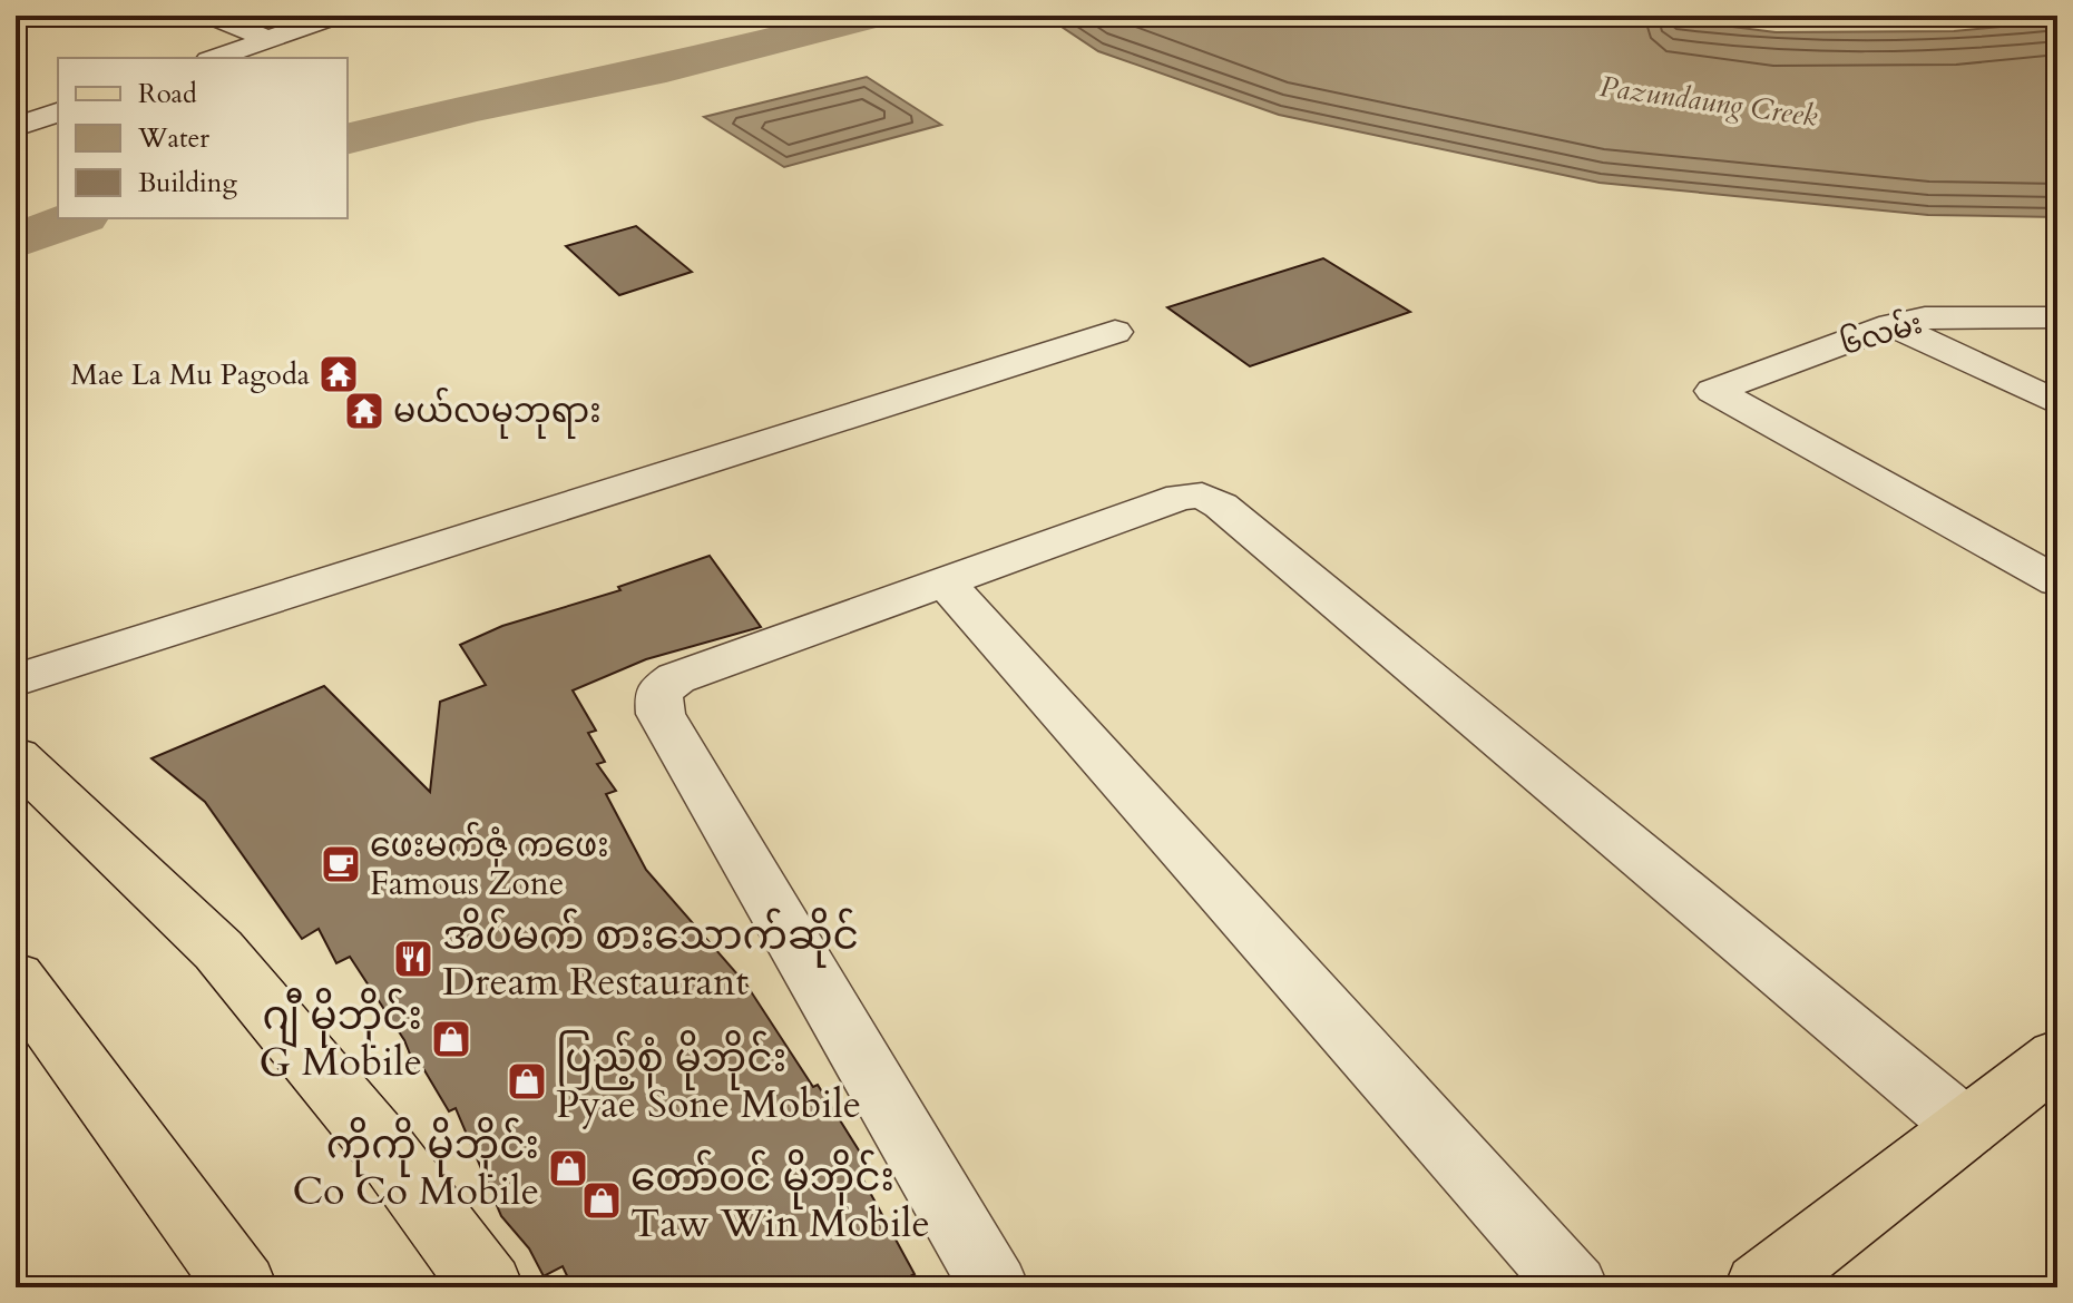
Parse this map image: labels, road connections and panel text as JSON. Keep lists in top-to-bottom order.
{
  "streets": {
    "street": ["၆လမ်း"]
  },
  "water": ["Pazundaung Creek"],
  "places": {
    "temple": ["Mae La Mu Pagoda", "မယ်လမုဘုရား"],
    "cafe": ["ဖေးမက်ဇုံ ကဖေး Famous Zone"],
    "restaurant": ["အိပ်မက် စားသောက်ဆိုင် Dream Restaurant"],
    "shop": [
      "ဂျီ မိုဘိုင်း G Mobile",
      "ပြည့်စုံ မိုဘိုင်း Pyae Sone Mobile",
      "ကိုကို မိုဘိုင်း Co Co Mobile",
      "တော်ဝင် မိုဘိုင်း Taw Win Mobile"
    ]
  },
  "legend": ["Road", "Water", "Building"]
}
